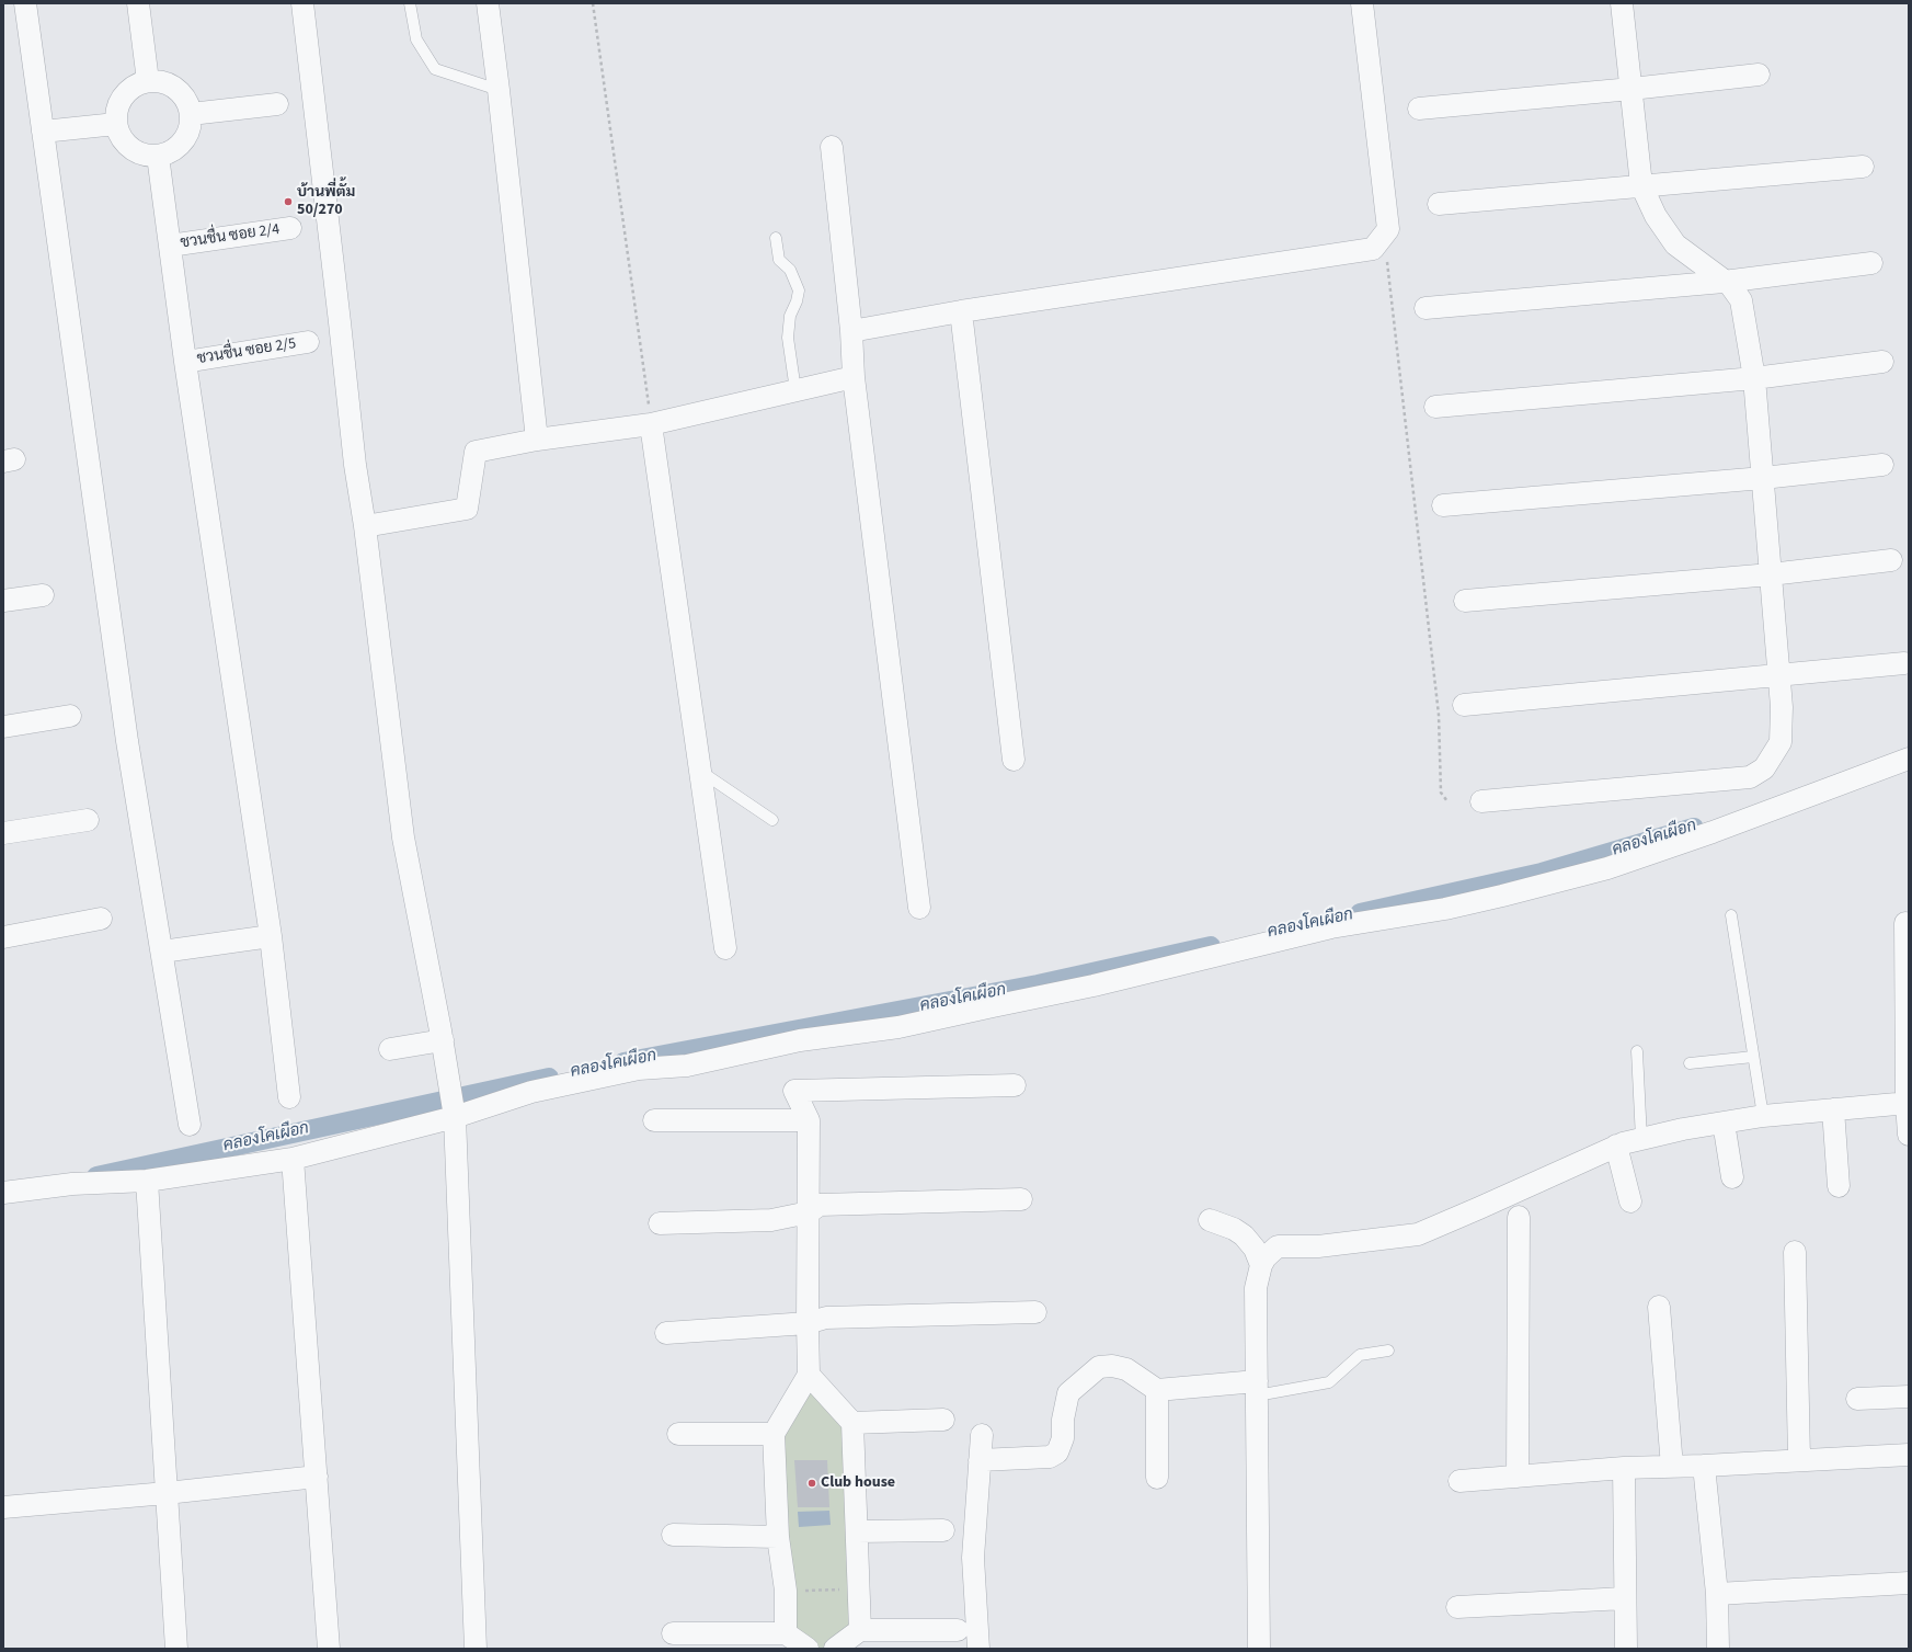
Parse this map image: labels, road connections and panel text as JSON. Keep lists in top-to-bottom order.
{
  "streets": {
    "street": ["ชวนชื่น ซอย 2/4", "ชวนชื่น ซอย 2/5"]
  },
  "water": ["คลองโคเผือก"],
  "places": ["บ้านพี่ตั้ม 50/270", "Club house"]
}
